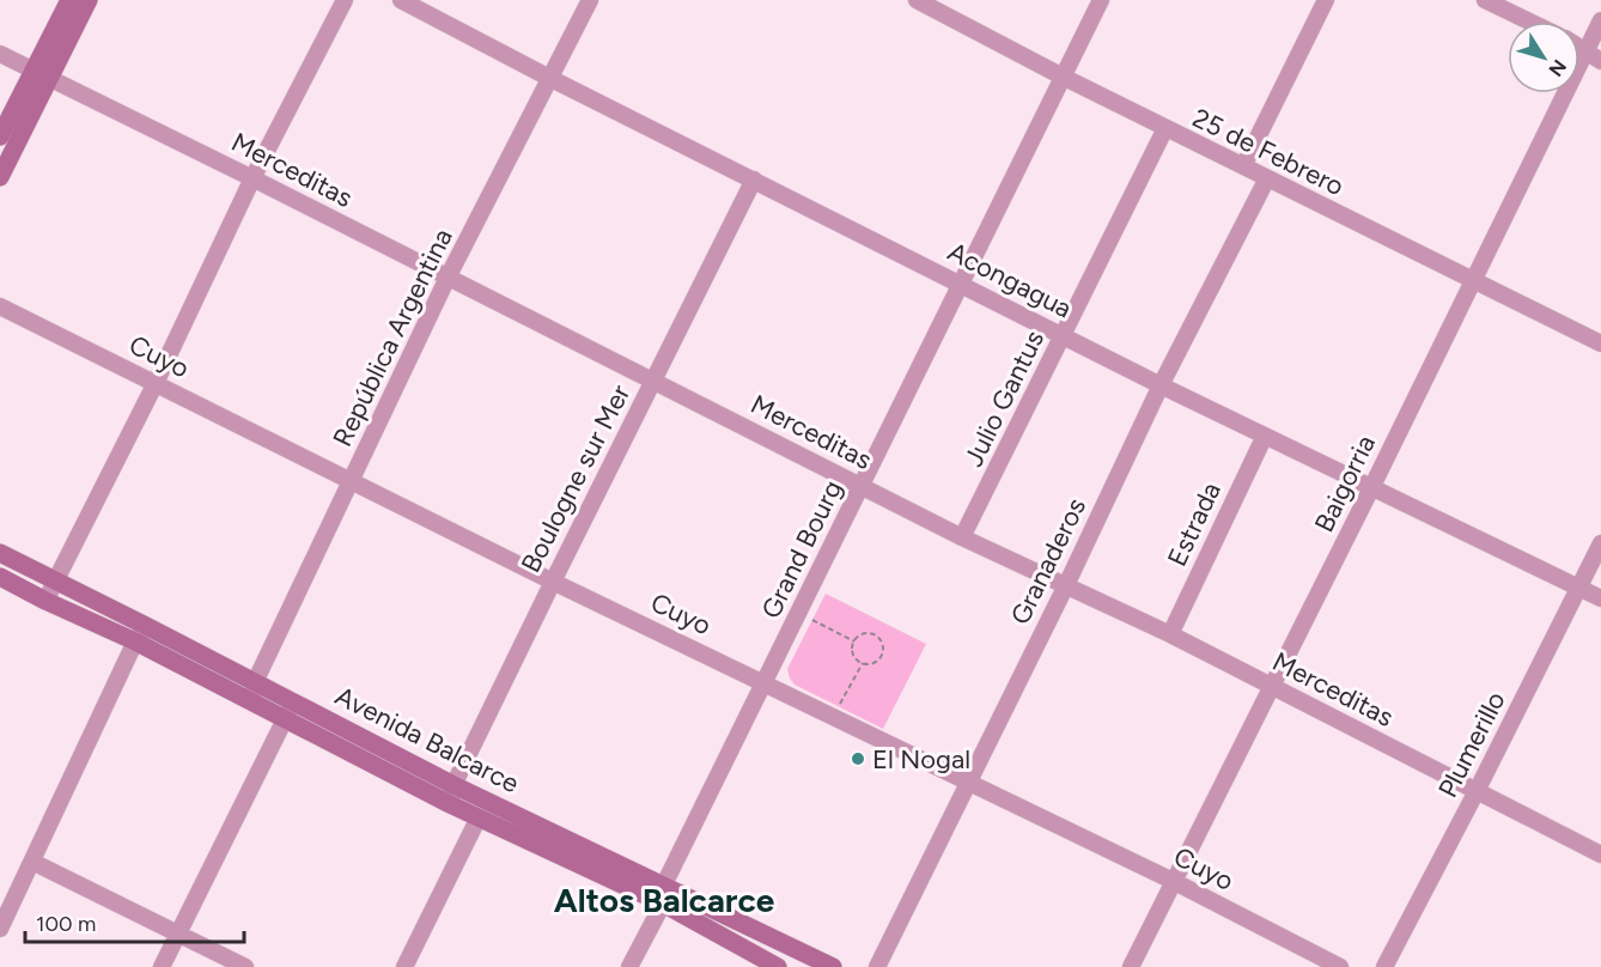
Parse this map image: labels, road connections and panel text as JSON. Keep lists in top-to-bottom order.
{
  "streets": {
    "main road": ["Avenida Balcarce"],
    "street": [
      "25 de Febrero",
      "Merceditas",
      "Acongagua",
      "República Argentina",
      "Cuyo",
      "Julio Gantus",
      "Boulogne sur Mer",
      "Baigorria",
      "Estrada",
      "Grand Bourg",
      "Granaderos",
      "Plumerillo"
    ]
  },
  "crossings": [
    ["25 de Febrero", "Julio Gantus"],
    ["25 de Febrero", "Baigorria"],
    ["25 de Febrero", "Grand Bourg"],
    ["25 de Febrero", "Granaderos"],
    ["Merceditas", "República Argentina"],
    ["Merceditas", "Julio Gantus"],
    ["Merceditas", "Boulogne sur Mer"],
    ["Merceditas", "Baigorria"],
    ["Merceditas", "Estrada"],
    ["Merceditas", "Grand Bourg"],
    ["Merceditas", "Granaderos"],
    ["Merceditas", "Plumerillo"],
    ["Acongagua", "República Argentina"],
    ["Acongagua", "Julio Gantus"],
    ["Acongagua", "Boulogne sur Mer"],
    ["Acongagua", "Baigorria"],
    ["Acongagua", "Estrada"],
    ["Acongagua", "Grand Bourg"],
    ["Acongagua", "Granaderos"],
    ["Acongagua", "Plumerillo"],
    ["República Argentina", "Cuyo"],
    ["República Argentina", "Avenida Balcarce"],
    ["Cuyo", "Boulogne sur Mer"],
    ["Cuyo", "Baigorria"],
    ["Cuyo", "Grand Bourg"],
    ["Cuyo", "Granaderos"],
    ["Boulogne sur Mer", "Avenida Balcarce"],
    ["Grand Bourg", "Avenida Balcarce"]
  ],
  "districts": ["Altos Balcarce"],
  "places": ["El Nogal"],
  "scale_bar": "100 m",
  "north": "bottom right"
}
